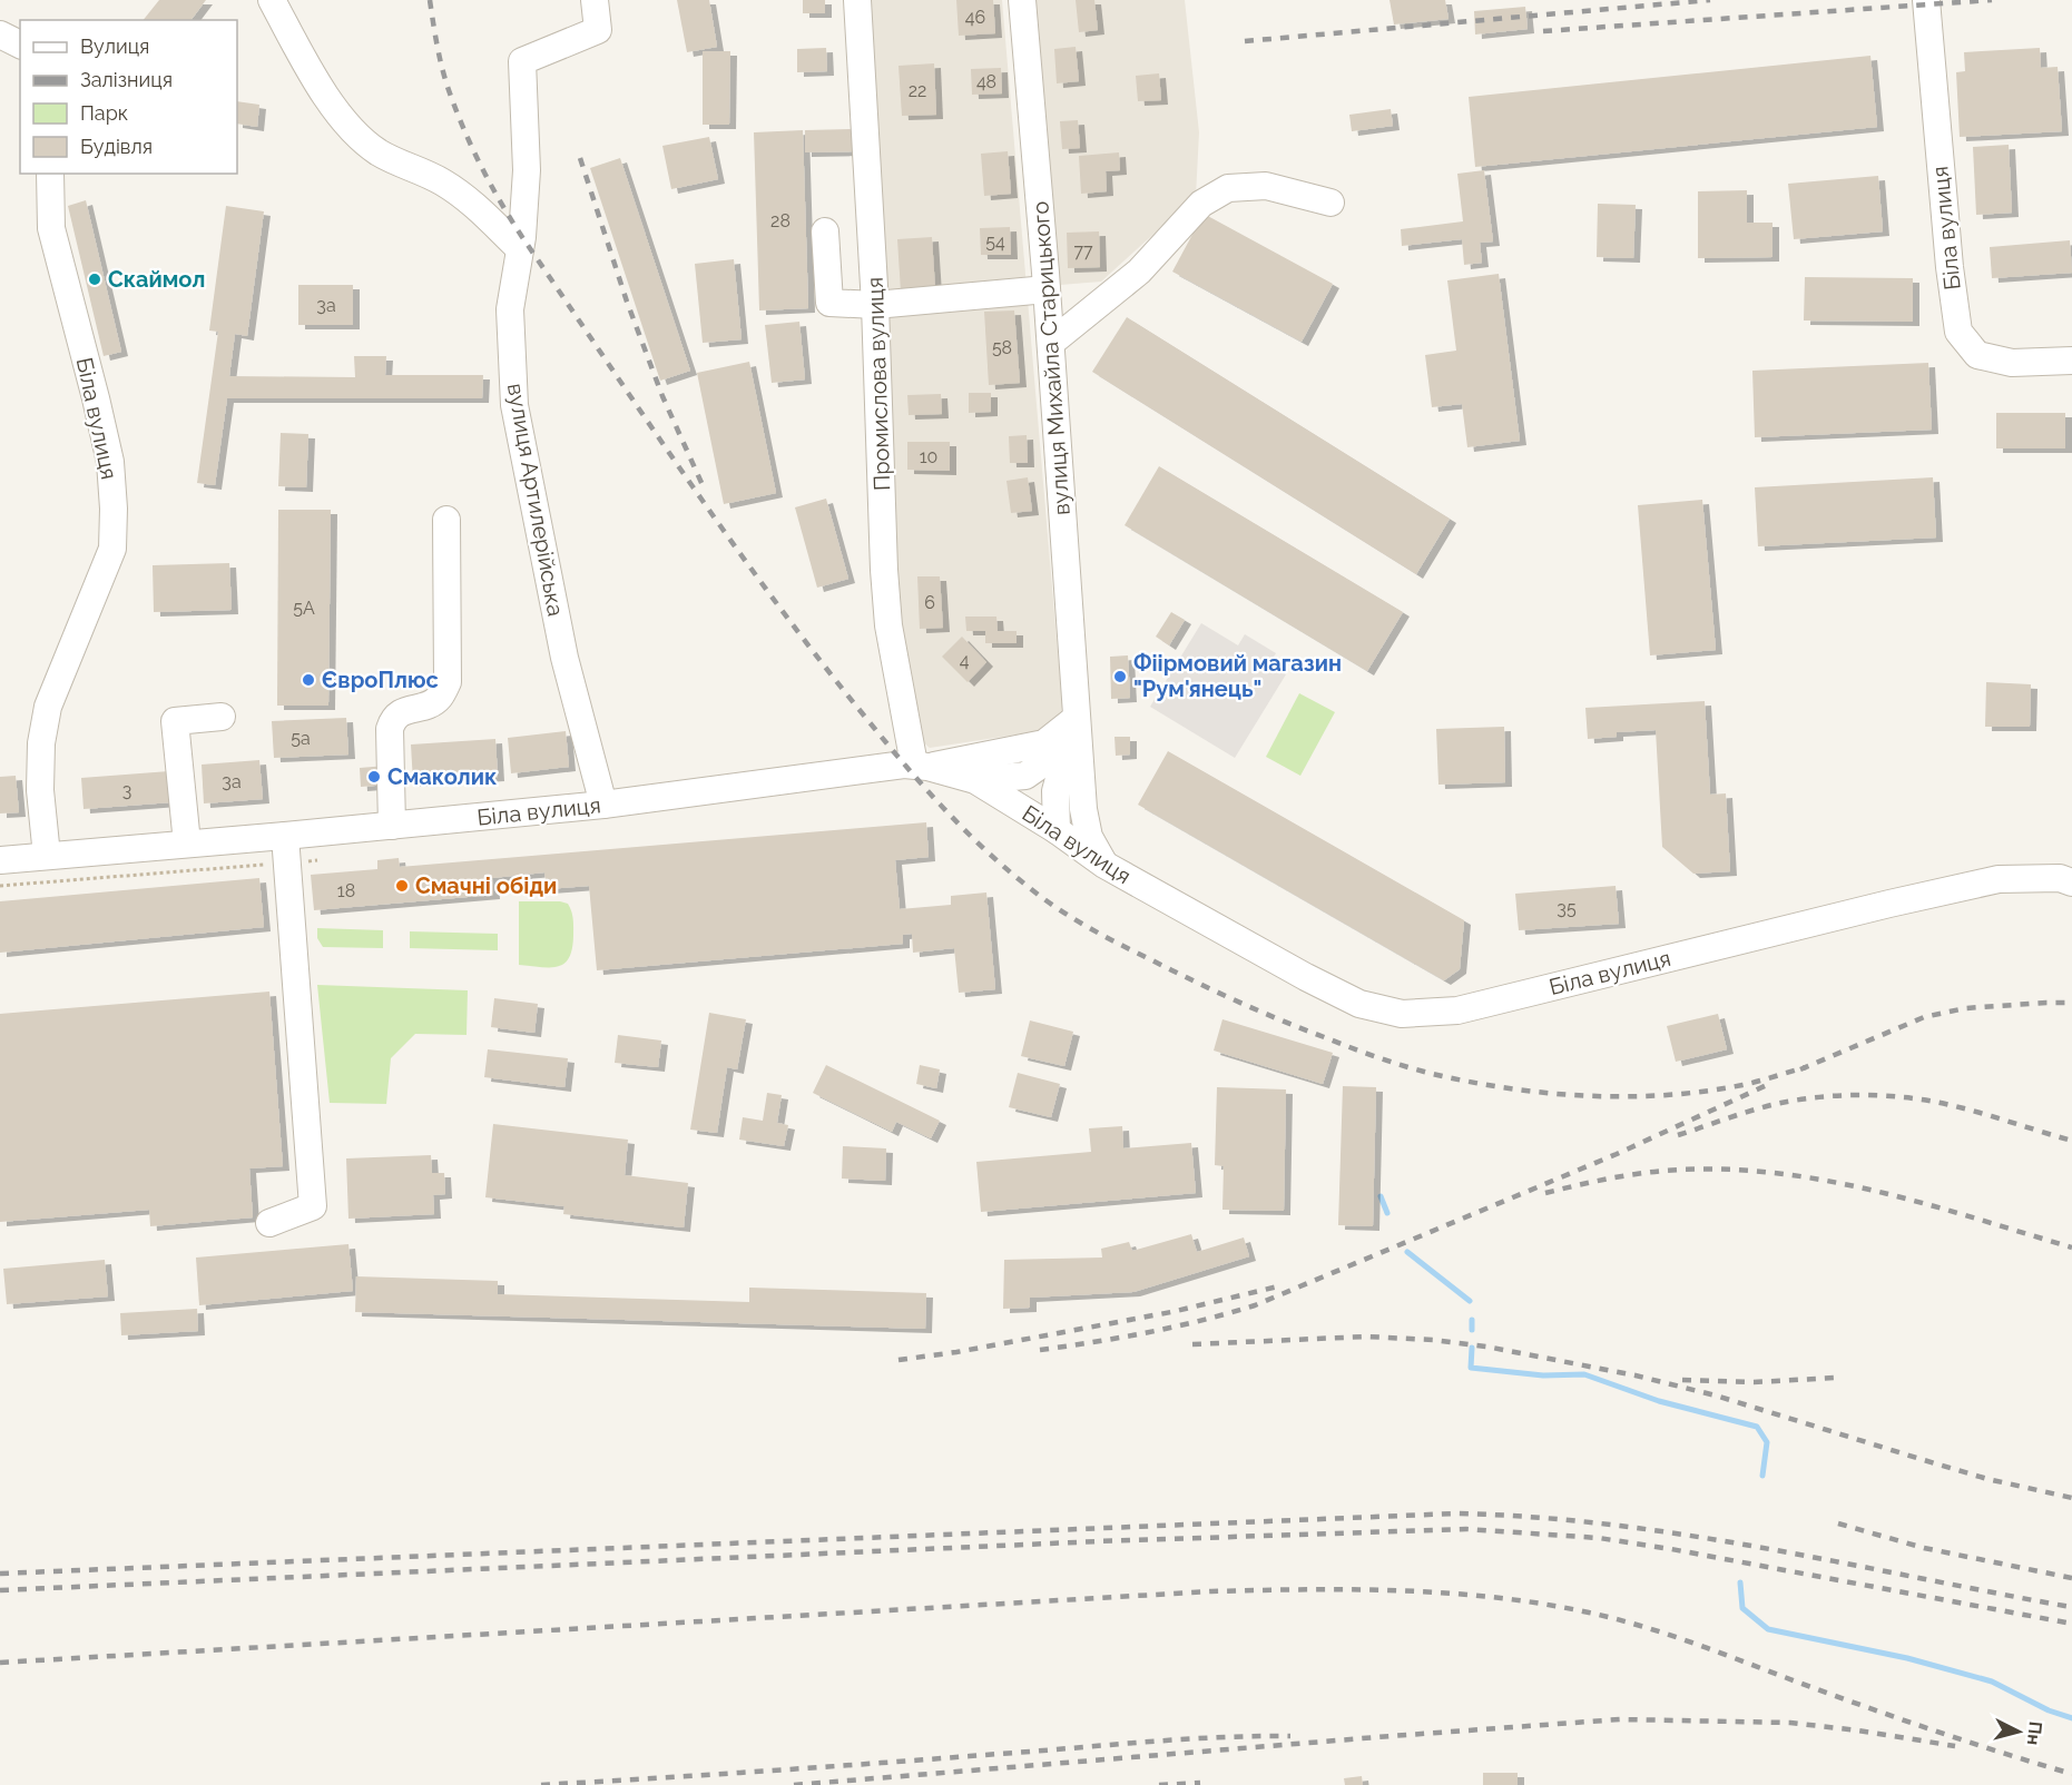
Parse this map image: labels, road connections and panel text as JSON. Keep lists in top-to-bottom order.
{
  "streets": {
    "street": [
      "Біла вулиця",
      "вулиця Михайла Старицького",
      "Промислова вулиця",
      "вулиця Артилерійська"
    ]
  },
  "crossings": [
    ["Біла вулиця", "вулиця Михайла Старицького"],
    ["Біла вулиця", "Промислова вулиця"],
    ["Біла вулиця", "вулиця Артилерійська"]
  ],
  "places": [
    "Скаймол",
    "Фіірмовий магазин \"Рум'янець\"",
    "ЄвроПлюс",
    "Смаколик",
    "Смачні обіди"
  ],
  "house_numbers": [
    "46",
    "48",
    "22",
    "28",
    "54",
    "77",
    "3а",
    "58",
    "10",
    "6",
    "5А",
    "4",
    "5а",
    "3а",
    "3",
    "18",
    "35"
  ],
  "legend": [
    "Вулиця",
    "Залізниця",
    "Парк",
    "Будівля"
  ],
  "north": "right"
}
